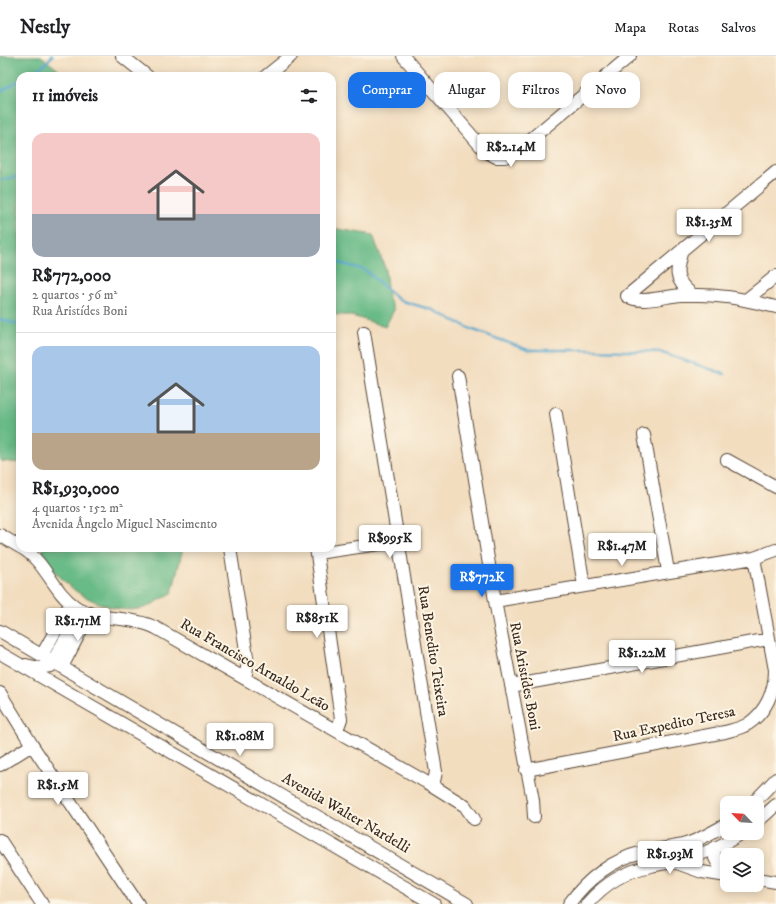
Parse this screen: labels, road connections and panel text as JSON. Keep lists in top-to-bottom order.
{
  "streets": {
    "street": [
      "Rua Benedito Teixeira",
      "Rua Francisco Arnaldo Leão",
      "Rua Aristídes Boni",
      "Rua Expedito Teresa",
      "Avenida Walter Nardelli"
    ]
  },
  "crossings": [
    ["Rua Benedito Teixeira", "Rua Francisco Arnaldo Leão"],
    ["Rua Aristídes Boni", "Rua Expedito Teresa"]
  ],
  "north": "top left",
  "page": {
    "header": "Nestly",
    "nav": ["Mapa", "Rotas", "Salvos"],
    "chip": [
      "Comprar",
      "Alugar",
      "Filtros",
      "Novo"
    ],
    "heading": "11 imóveis",
    "list": [
      {
        "name": "R$772,000",
        "note": "2 quartos · 56 m² · Rua Aristídes Boni"
      },
      {
        "name": "R$1,930,000",
        "note": "4 quartos · 152 m² · Avenida Ângelo Miguel Nascimento"
      }
    ],
    "price": [
      "R$2.14M",
      "R$1.35M",
      "R$995K",
      "R$1.47M",
      "R$772K",
      "R$851K",
      "R$1.71M",
      "R$1.22M",
      "R$1.08M",
      "R$1.5M",
      "R$1.93M"
    ]
  }
}
